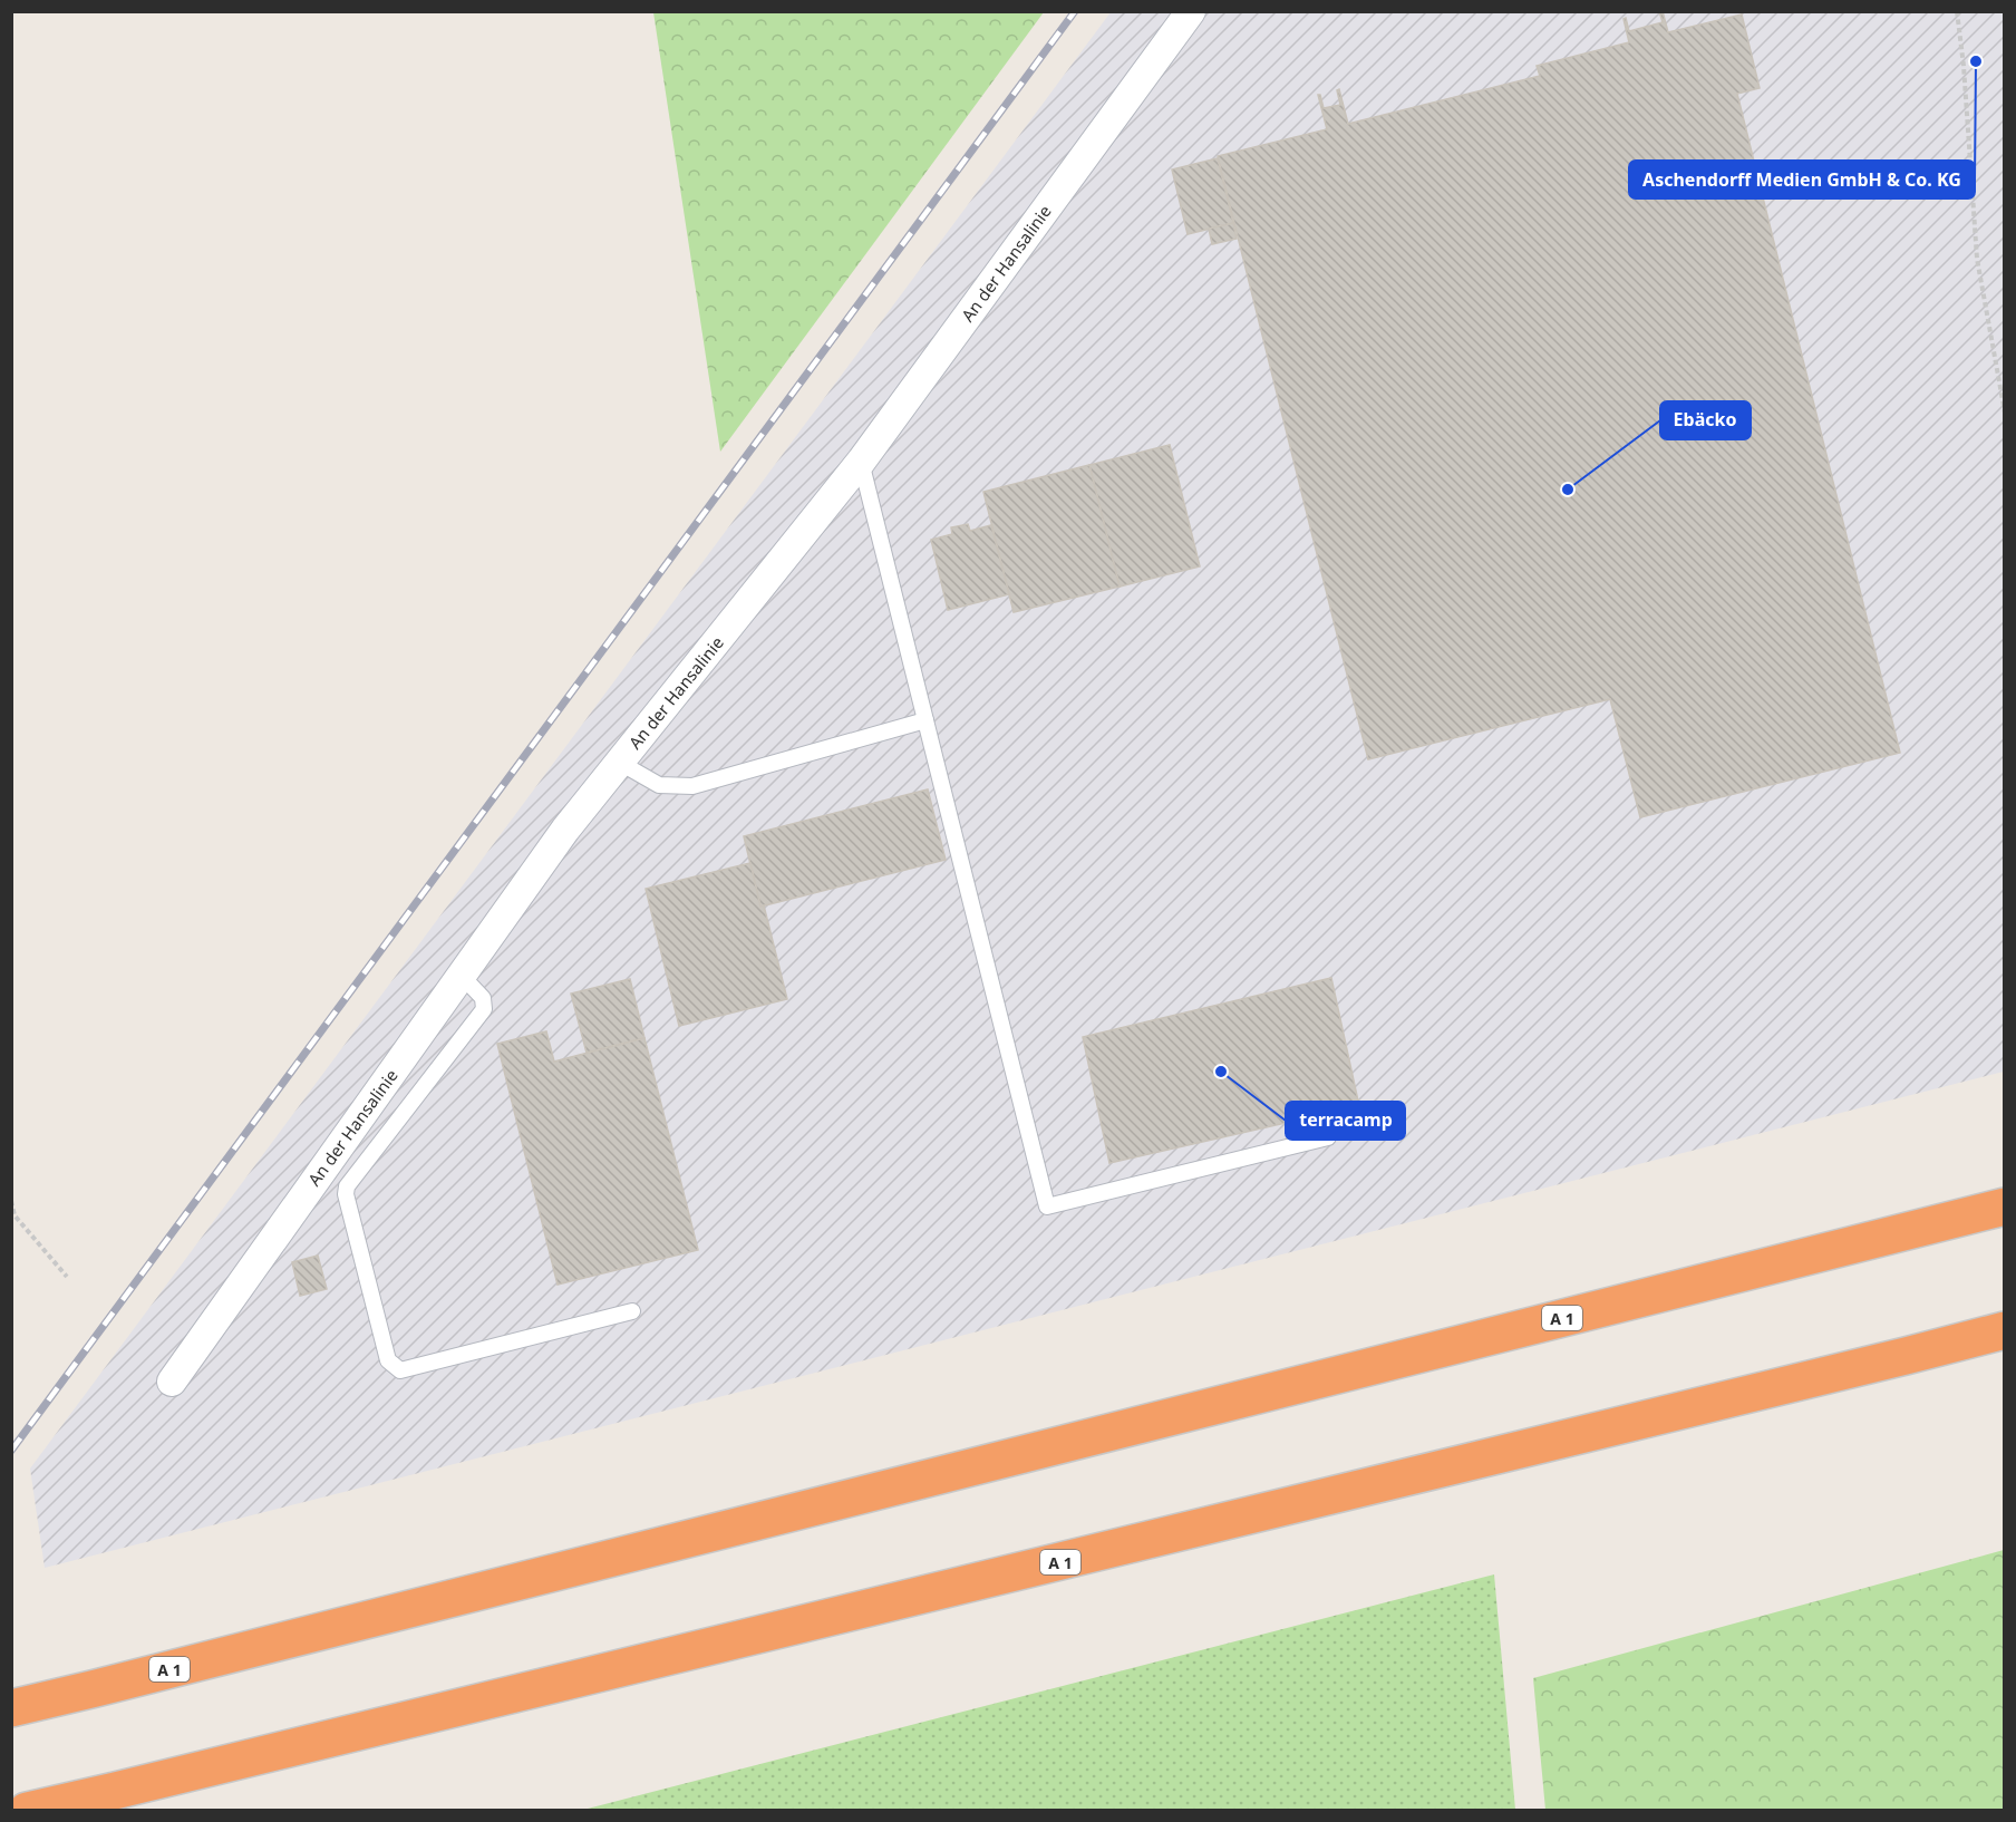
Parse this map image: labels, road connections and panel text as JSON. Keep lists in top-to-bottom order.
{
  "streets": {
    "highway": ["A 1"],
    "street": ["An der Hansalinie"]
  },
  "places": ["Aschendorff Medien GmbH & Co. KG", "Ebäcko", "terracamp"]
}
